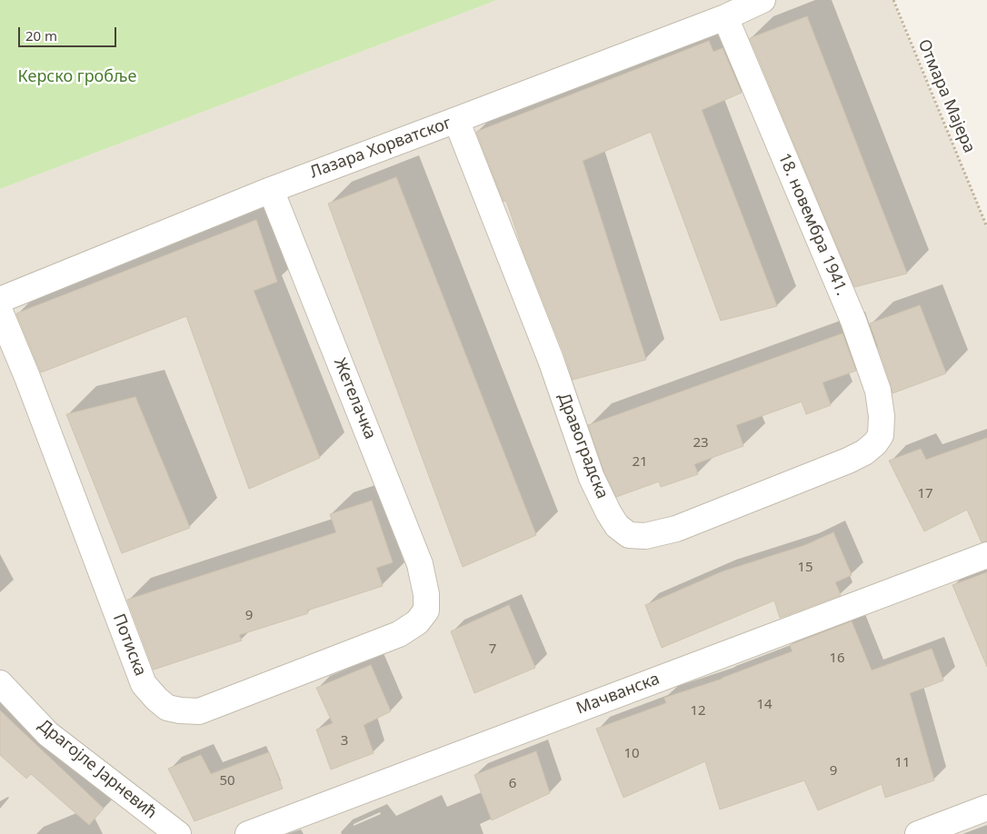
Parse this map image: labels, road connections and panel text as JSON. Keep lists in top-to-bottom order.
{
  "streets": {
    "street": [
      "Лазара Хорватског",
      "18. новембра 1941.",
      "Жетелачка",
      "Дравоградска",
      "Потиска",
      "Мачванска",
      "Драгојле Јарневић"
    ],
    "path": ["Отмара Мајера"]
  },
  "crossings": [
    ["Лазара Хорватског", "18. новембра 1941."],
    ["Лазара Хорватског", "Жетелачка"],
    ["Лазара Хорватског", "Дравоградска"],
    ["18. новембра 1941.", "Дравоградска"],
    ["Жетелачка", "Потиска"]
  ],
  "parks": ["Керско гробље"],
  "house_numbers": [
    "23",
    "21",
    "17",
    "15",
    "9",
    "7",
    "16",
    "14",
    "12",
    "3",
    "10",
    "11",
    "9",
    "50",
    "6"
  ],
  "scale_bar": "20 m"
}
